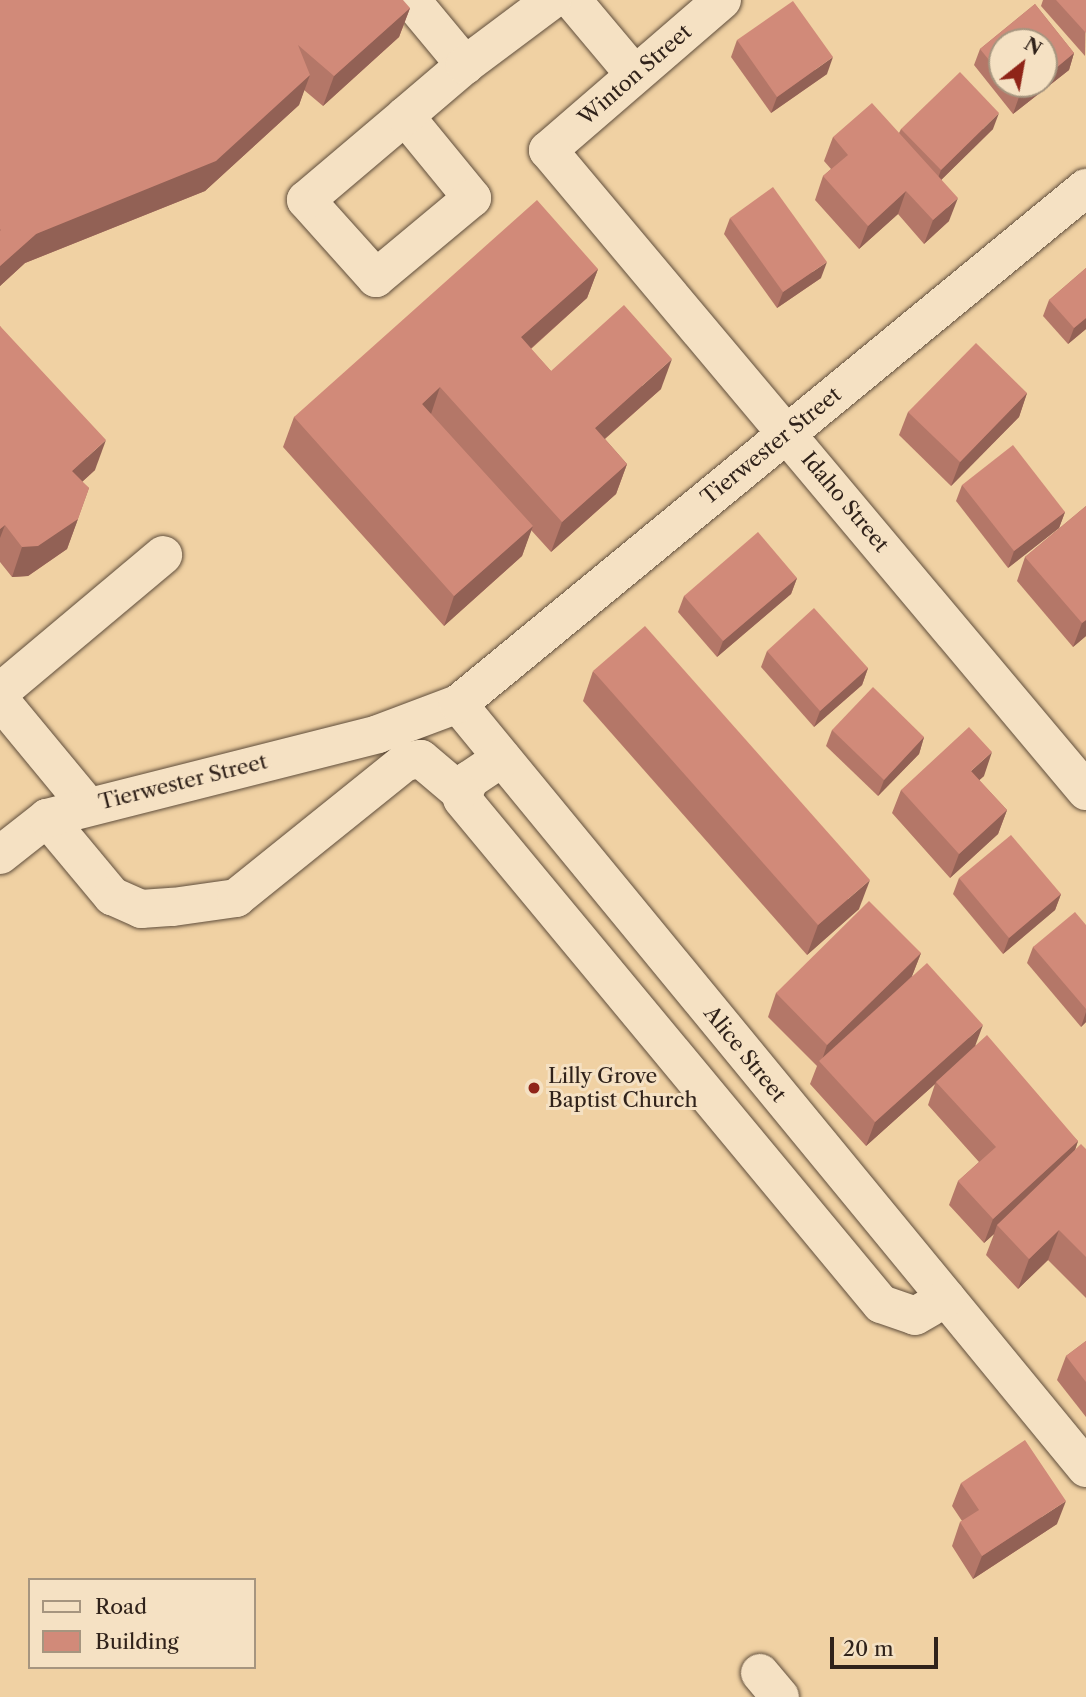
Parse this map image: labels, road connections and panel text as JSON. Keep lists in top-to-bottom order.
{
  "streets": {
    "street": [
      "Winton Street",
      "Tierwester Street",
      "Idaho Street",
      "Alice Street"
    ]
  },
  "crossings": [
    ["Winton Street", "Idaho Street"],
    ["Tierwester Street", "Idaho Street"],
    ["Tierwester Street", "Alice Street"]
  ],
  "places": ["Lilly Grove Baptist Church"],
  "legend": ["Road", "Building"],
  "scale_bar": "20 m",
  "north": "top right"
}
